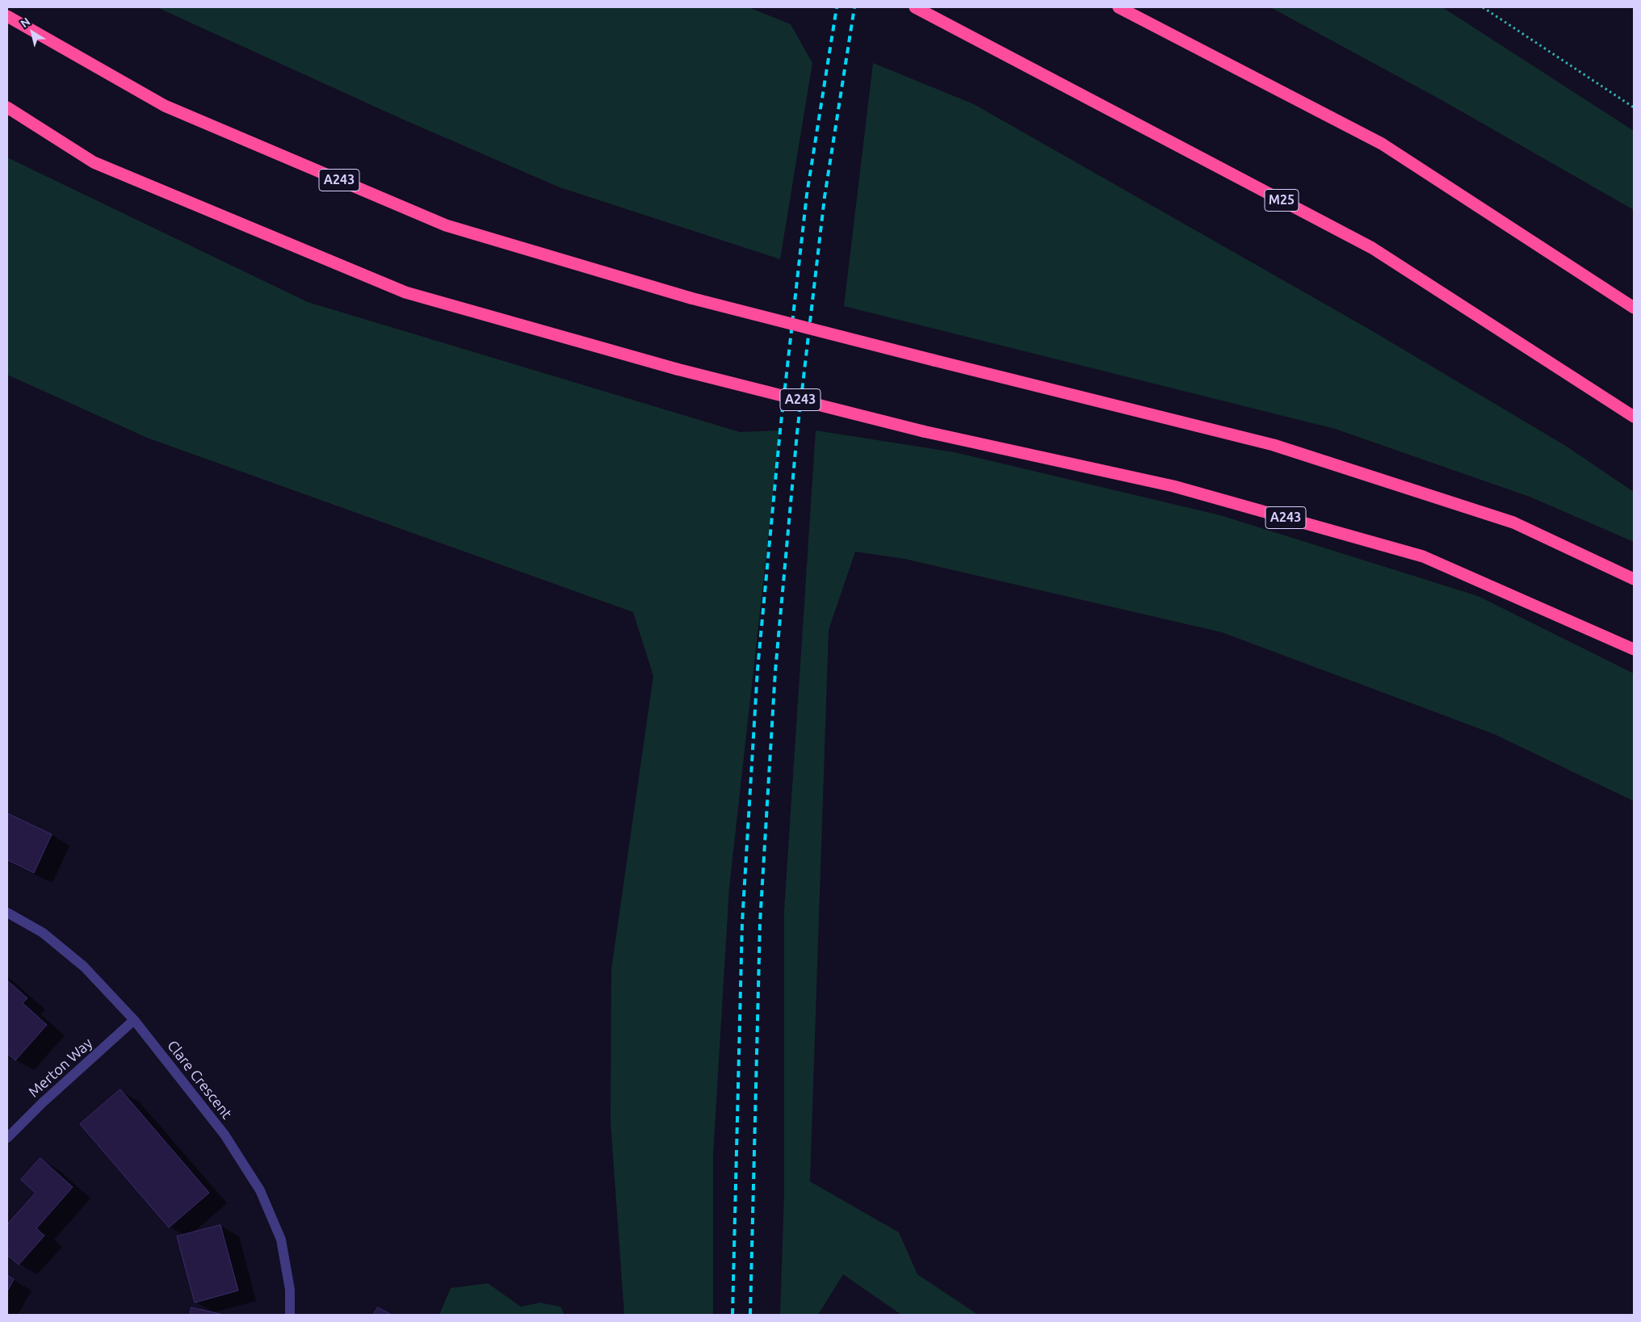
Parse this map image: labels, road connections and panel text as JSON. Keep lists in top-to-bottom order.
{
  "streets": {
    "highway": ["A243", "M25"],
    "street": ["Merton Way", "Clare Crescent"]
  },
  "crossings": [
    ["Merton Way", "Clare Crescent"]
  ],
  "north": "top left"
}
